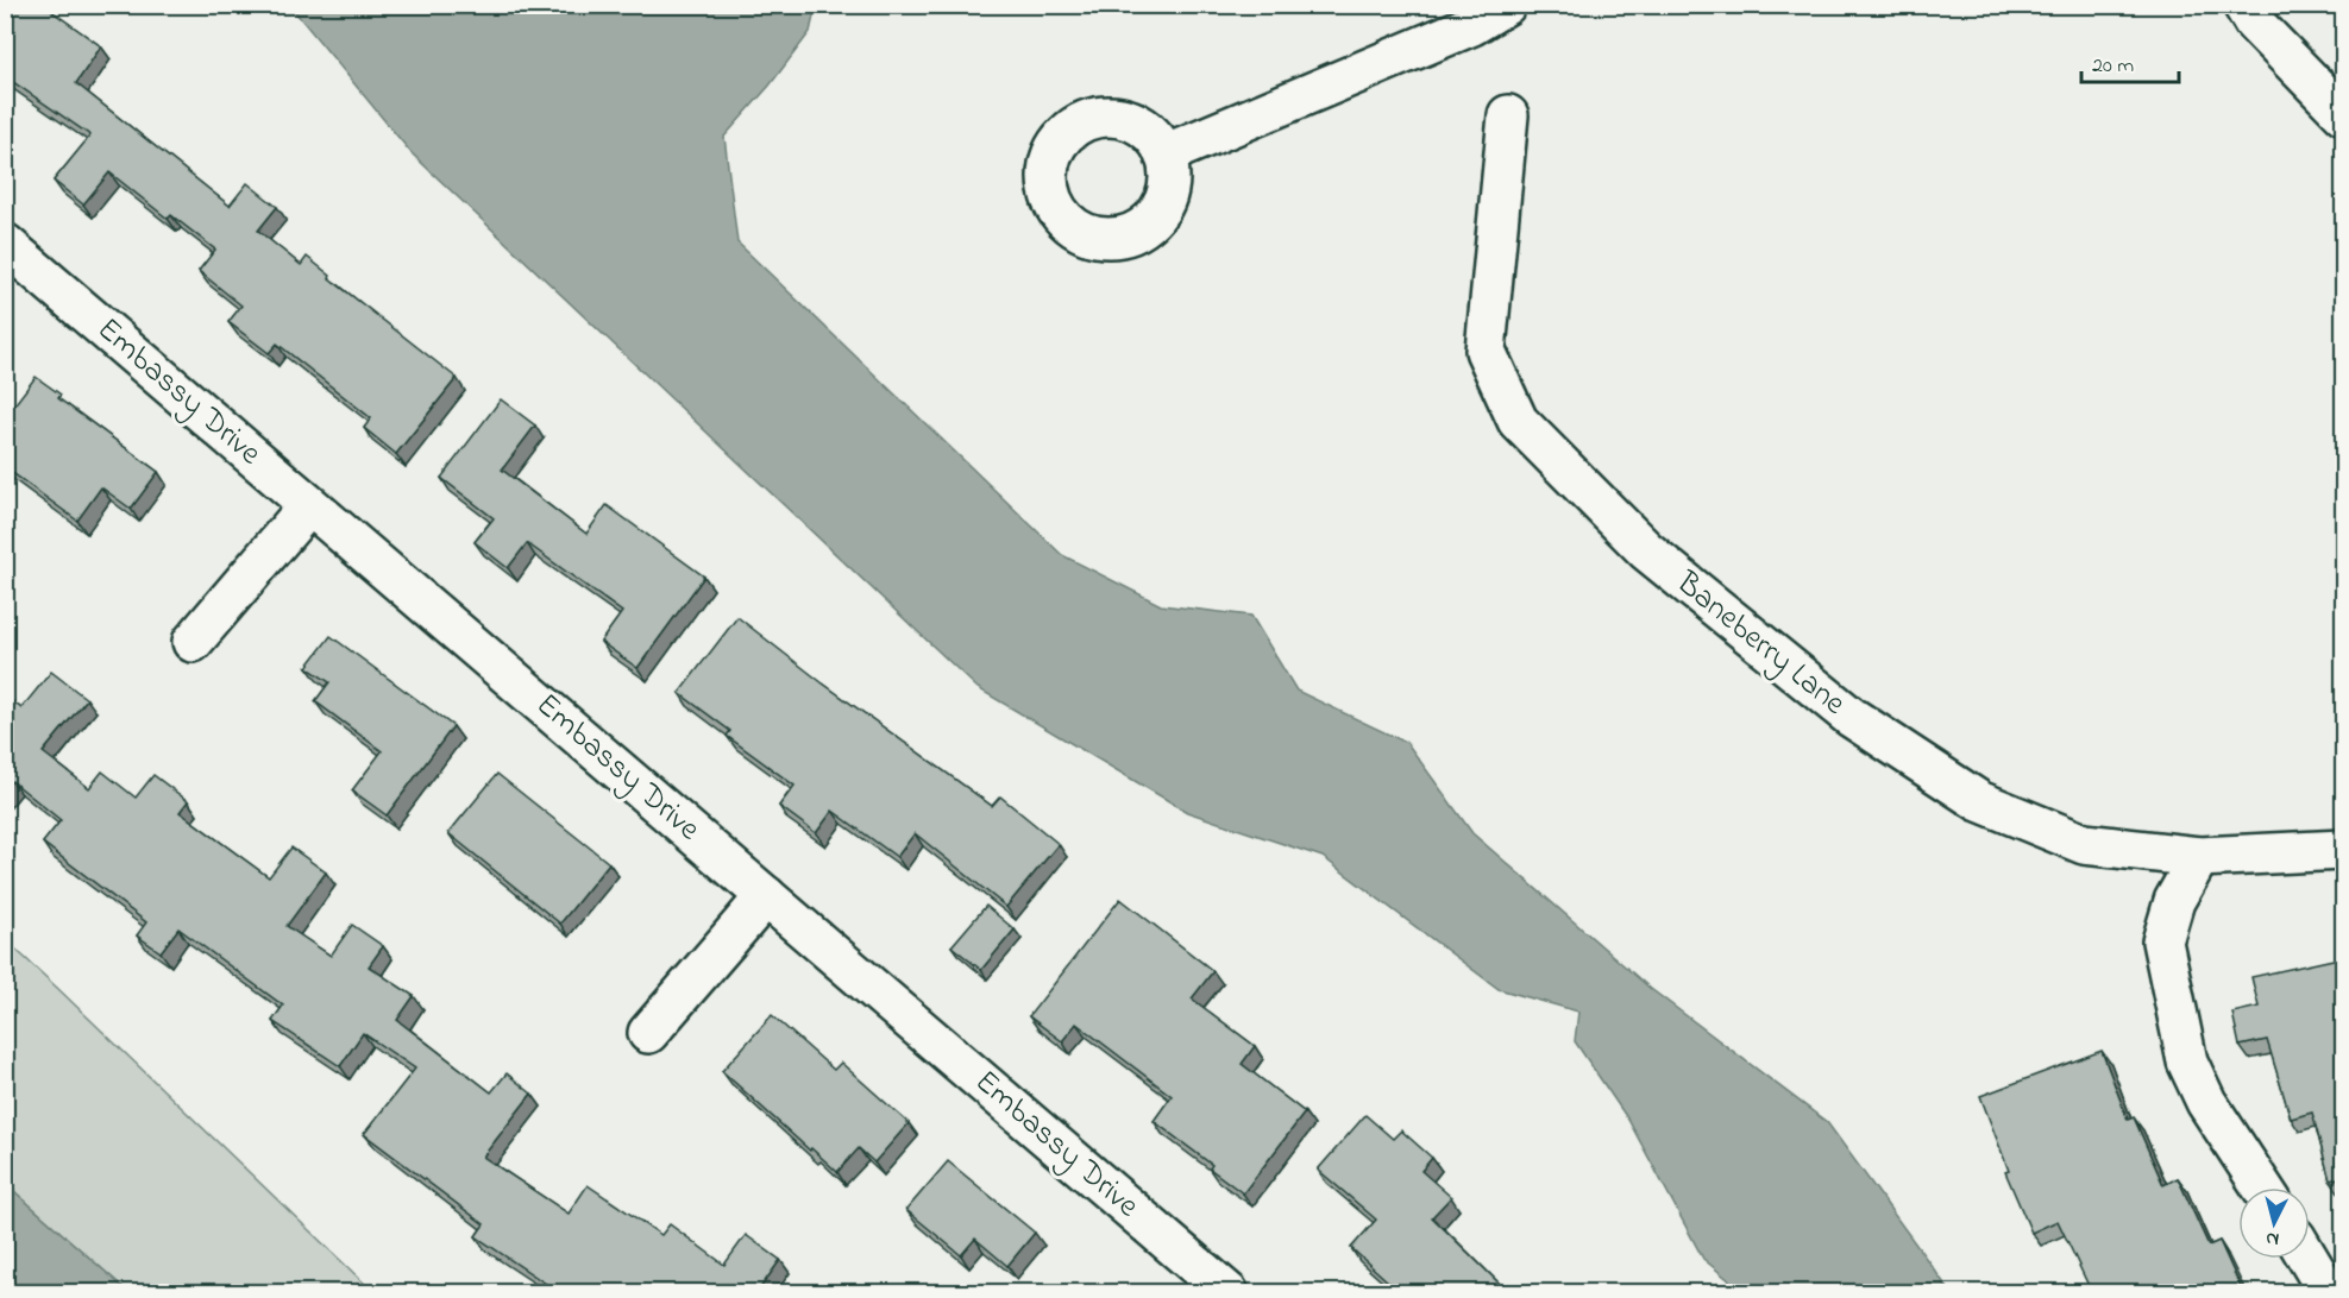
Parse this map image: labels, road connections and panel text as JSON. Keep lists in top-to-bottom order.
{
  "streets": {
    "street": ["Embassy Drive", "Baneberry Lane"]
  },
  "scale_bar": "20 m",
  "north": "bottom"
}
